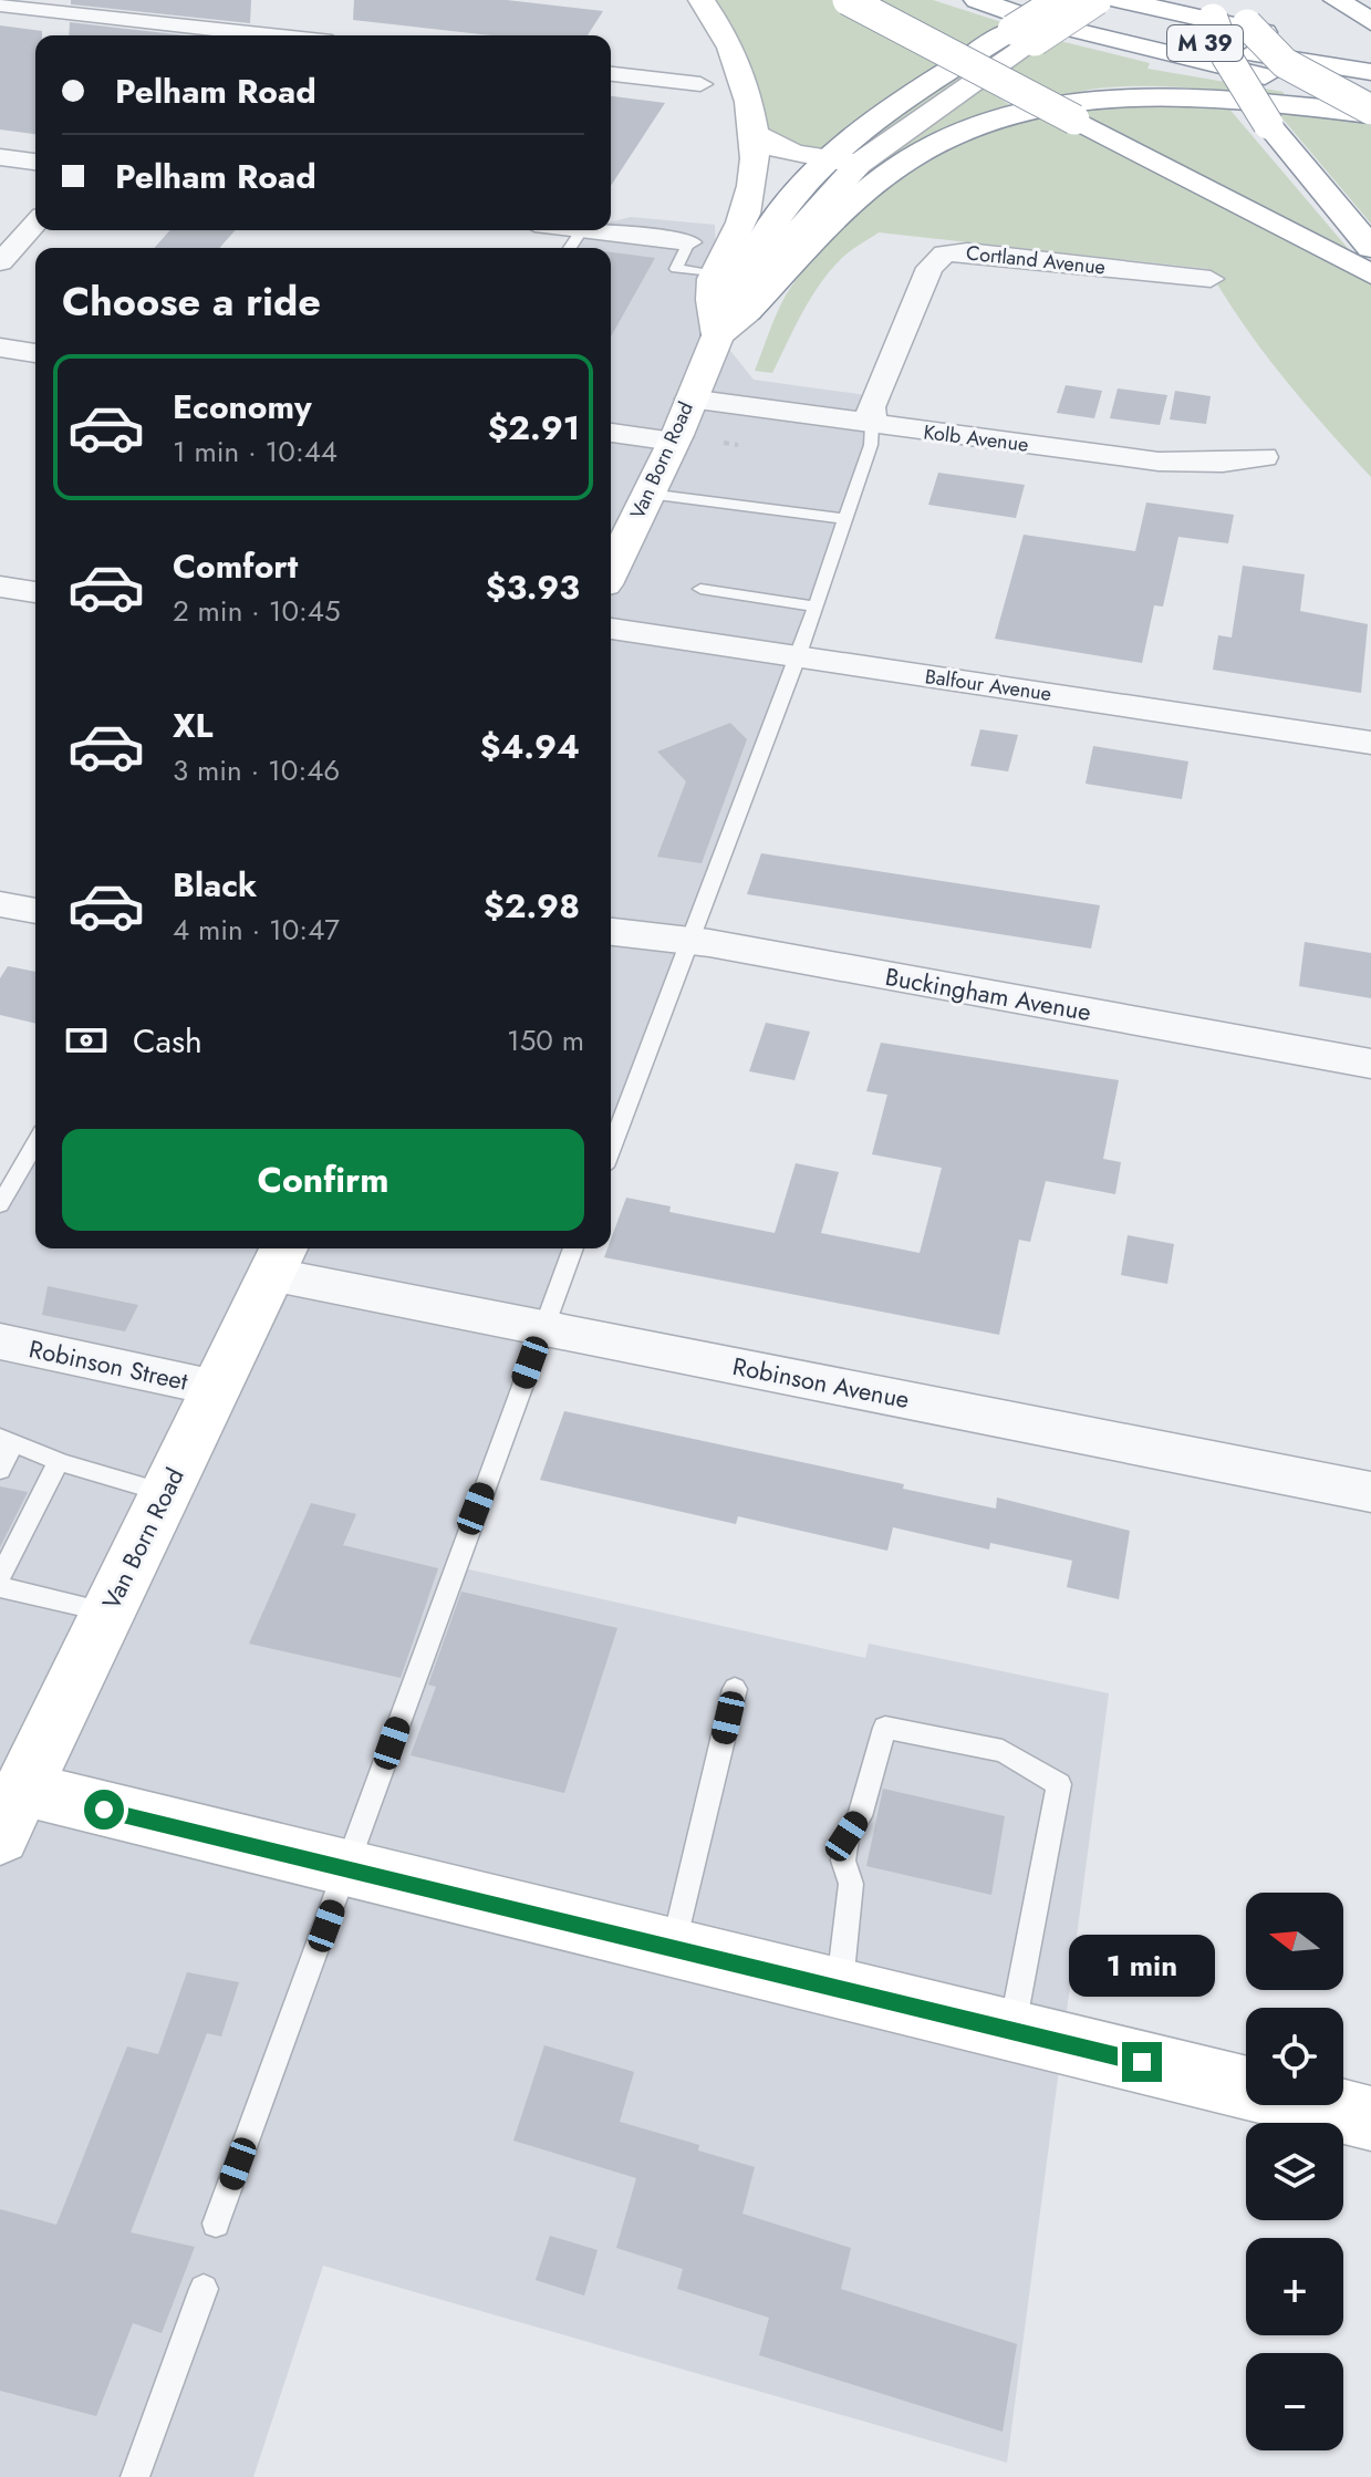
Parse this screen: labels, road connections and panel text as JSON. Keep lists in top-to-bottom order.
{
  "streets": {
    "main road": ["M 39", "Van Born Road"],
    "street": [
      "Cortland Avenue",
      "Kolb Avenue",
      "Balfour Avenue",
      "Buckingham Avenue",
      "Robinson Street",
      "Robinson Avenue"
    ]
  },
  "crossings": [
    ["Cortland Avenue", "Kolb Avenue"],
    ["Kolb Avenue", "Van Born Road"],
    ["Van Born Road", "Robinson Street"],
    ["Van Born Road", "Robinson Avenue"]
  ],
  "north": "left",
  "page": {
    "banner": ["Pelham Road", "Pelham Road"],
    "heading": "Choose a ride",
    "list": [
      {
        "name": "Economy",
        "note": "1 min · 10:44",
        "value": "$2.91"
      },
      {
        "name": "Comfort",
        "note": "2 min · 10:45",
        "value": "$3.93"
      },
      {
        "name": "XL",
        "note": "3 min · 10:46",
        "value": "$4.94"
      },
      {
        "name": "Black",
        "note": "4 min · 10:47",
        "value": "$2.98"
      }
    ],
    "pay": ["Cash", "150 m"],
    "buttons": "Confirm",
    "map_buttons": ["+", "−"],
    "bubble": "1 min"
  }
}
